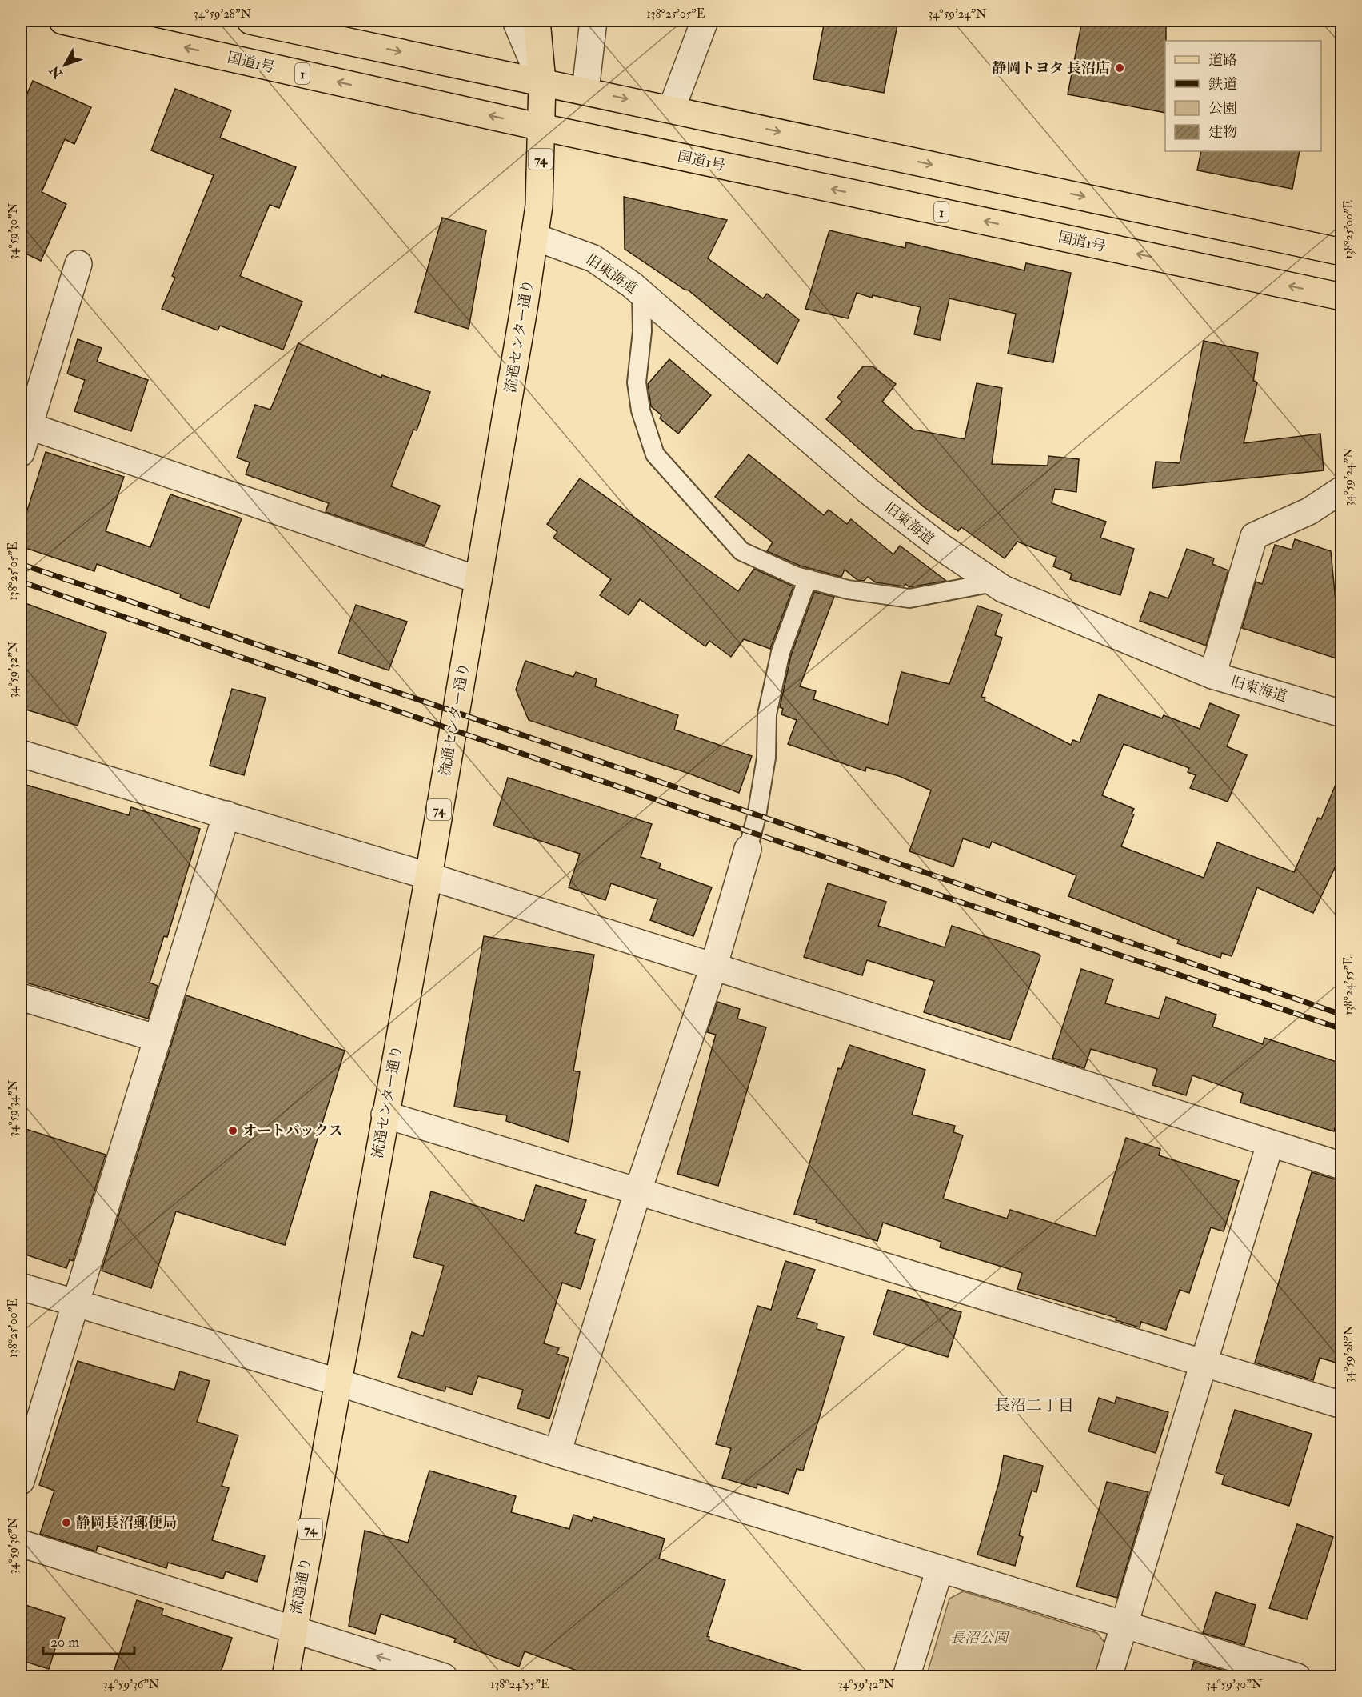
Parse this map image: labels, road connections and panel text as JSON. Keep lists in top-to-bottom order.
{
  "streets": {
    "main road": [
      "国道1号",
      "1",
      "74",
      "流通センター通り",
      "流通通り"
    ],
    "street": ["旧東海道"]
  },
  "crossings": [
    ["国道1号", "流通センター通り"],
    ["74", "流通センター通り"],
    ["旧東海道", "流通センター通り"],
    ["流通センター通り", "流通通り"]
  ],
  "districts": ["長沼二丁目"],
  "parks": ["長沼公園"],
  "places": ["静岡トヨタ 長沼店", "オートバックス", "静岡長沼郵便局"],
  "legend": [
    "道路",
    "鉄道",
    "公園",
    "建物"
  ],
  "scale_bar": "20 m",
  "north": "bottom left",
  "coordinates": [
    "34°59'28\"N",
    "138°25'05\"E",
    "34°59'24\"N",
    "138°25'00\"E",
    "34°59'30\"N",
    "34°59'32\"N",
    "138°24'55\"E",
    "34°59'34\"N",
    "34°59'36\"N"
  ]
}
